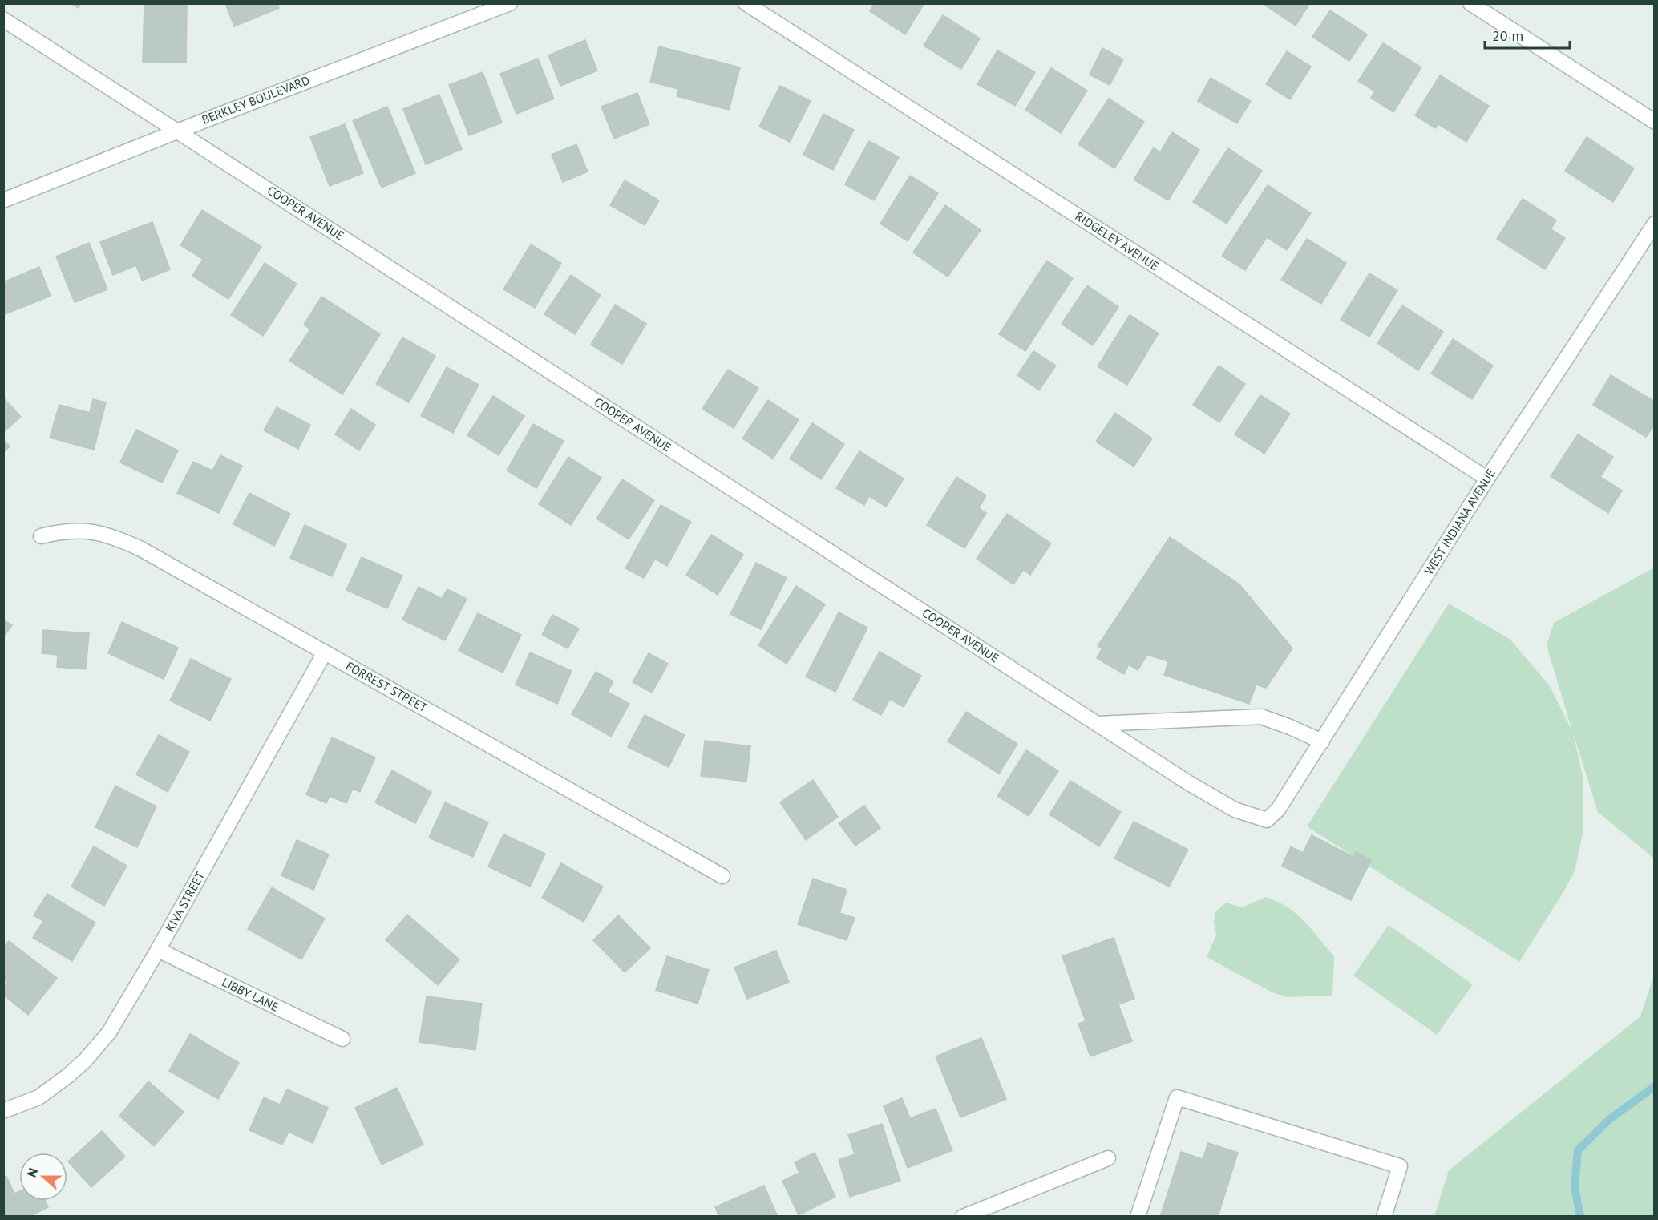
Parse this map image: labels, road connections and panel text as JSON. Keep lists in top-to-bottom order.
{
  "streets": {
    "street": [
      "BERKLEY BOULEVARD",
      "COOPER AVENUE",
      "RIDGELEY AVENUE",
      "WEST INDIANA AVENUE",
      "FORREST STREET",
      "KIVA STREET",
      "LIBBY LANE"
    ]
  },
  "crossings": [
    ["BERKLEY BOULEVARD", "COOPER AVENUE"],
    ["COOPER AVENUE", "WEST INDIANA AVENUE"],
    ["RIDGELEY AVENUE", "WEST INDIANA AVENUE"],
    ["FORREST STREET", "KIVA STREET"],
    ["KIVA STREET", "LIBBY LANE"]
  ],
  "scale_bar": "20 m",
  "north": "left"
}
